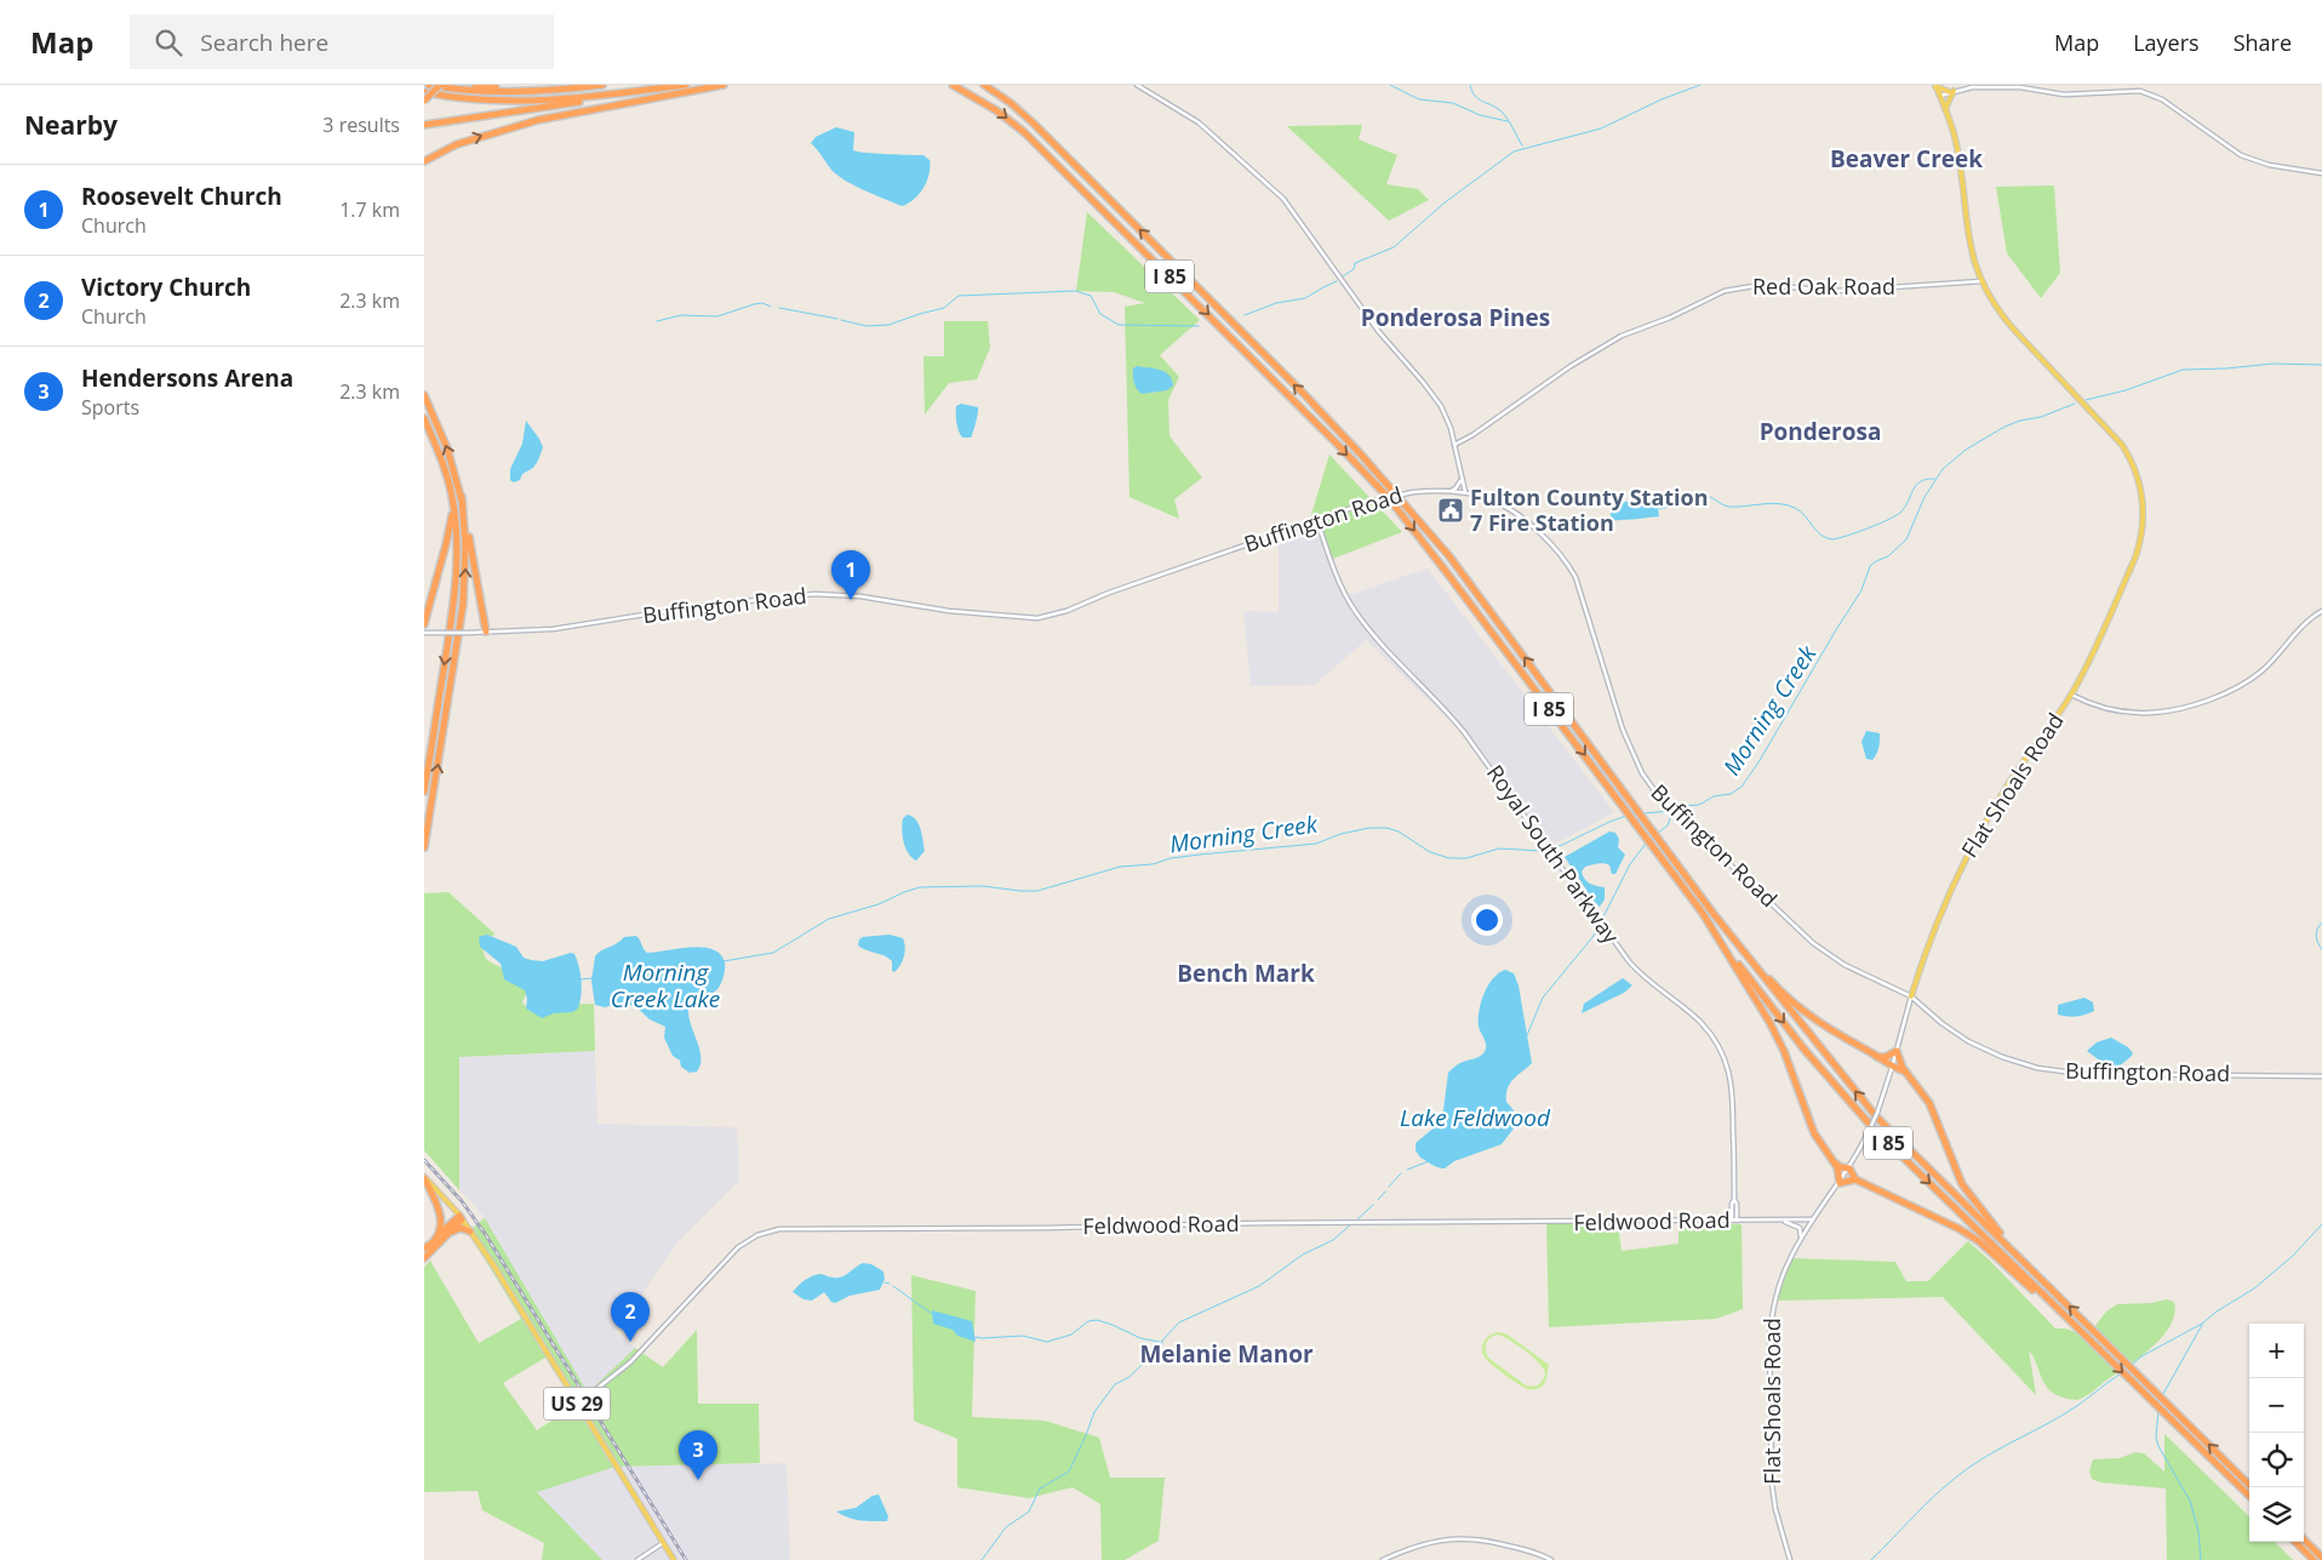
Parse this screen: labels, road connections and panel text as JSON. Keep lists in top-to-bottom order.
{
  "streets": {
    "highway": ["I 85"],
    "main road": ["Flat Shoals Road", "US 29"],
    "street": [
      "Red Oak Road",
      "Buffington Road",
      "Royal South Parkway",
      "Feldwood Road"
    ]
  },
  "crossings": [
    ["Red Oak Road", "Flat Shoals Road"],
    ["Buffington Road", "Flat Shoals Road"],
    ["Buffington Road", "Royal South Parkway"],
    ["Flat Shoals Road", "Feldwood Road"],
    ["Royal South Parkway", "Feldwood Road"],
    ["Feldwood Road", "US 29"]
  ],
  "districts": [
    "Beaver Creek",
    "Ponderosa Pines",
    "Ponderosa",
    "Bench Mark",
    "Melanie Manor"
  ],
  "water": ["Morning Creek", "Morning Creek Lake", "Lake Feldwood"],
  "places": {
    "public building": ["Fulton County Station 7 Fire Station"]
  },
  "page": {
    "header": "Map",
    "search": "Search here",
    "nav": ["Map", "Layers", "Share"],
    "heading": ["Nearby", "3 results"],
    "list": [
      {
        "mark": "1",
        "name": "Roosevelt Church",
        "note": "Church",
        "value": "1.7 km"
      },
      {
        "mark": "2",
        "name": "Victory Church",
        "note": "Church",
        "value": "2.3 km"
      },
      {
        "mark": "3",
        "name": "Hendersons Arena",
        "note": "Sports",
        "value": "2.3 km"
      }
    ],
    "pins": ["1", "2", "3"],
    "map_buttons": ["+", "−"]
  }
}
